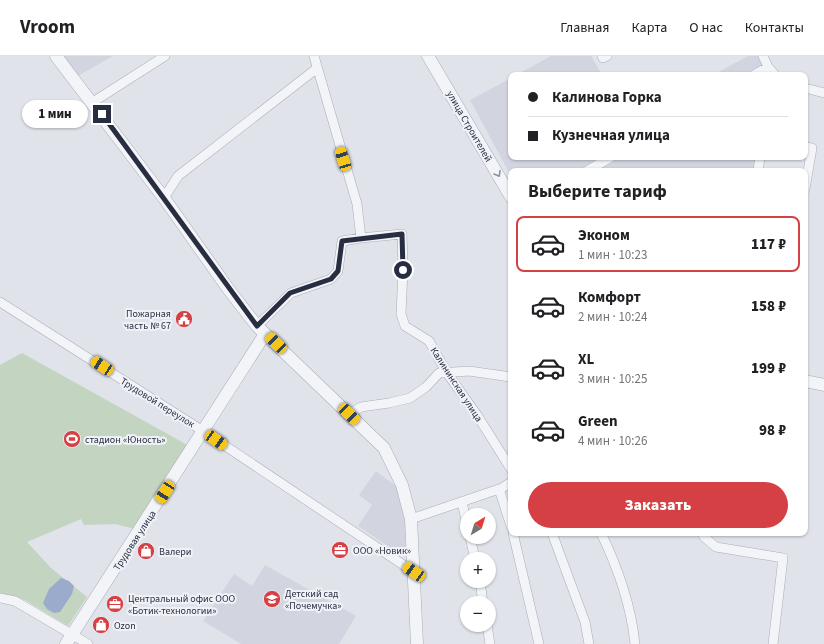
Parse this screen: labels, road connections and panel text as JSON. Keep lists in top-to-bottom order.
{
  "streets": {
    "street": [
      "улица Строителей",
      "Калининская улица",
      "Трудовой переулок",
      "Трудовая улица"
    ]
  },
  "crossings": [
    ["Трудовой переулок", "Трудовая улица"]
  ],
  "one_way": ["улица Строителей"],
  "places": {
    "public building": ["Пожарная часть № 67"],
    "sports": ["стадион «Юность»"],
    "office": ["ООО «Новик»", "Центральный офис ООО «Ботик-технологии»"],
    "shop": ["Валери", "Ozon"],
    "school or university": ["Детский сад «Почемучка»"]
  },
  "north": "top right",
  "page": {
    "header": "Vroom",
    "nav": [
      "Главная",
      "Карта",
      "О нас",
      "Контакты"
    ],
    "banner": ["Калинова Горка", "Кузнечная улица"],
    "bubble": "1 мин",
    "heading": "Выберите тариф",
    "list": [
      {
        "name": "Эконом",
        "note": "1 мин · 10:23",
        "value": "117 ₽"
      },
      {
        "name": "Комфорт",
        "note": "2 мин · 10:24",
        "value": "158 ₽"
      },
      {
        "name": "XL",
        "note": "3 мин · 10:25",
        "value": "199 ₽"
      },
      {
        "name": "Green",
        "note": "4 мин · 10:26",
        "value": "98 ₽"
      }
    ],
    "buttons": "Заказать",
    "map_buttons": ["+", "−"]
  }
}
